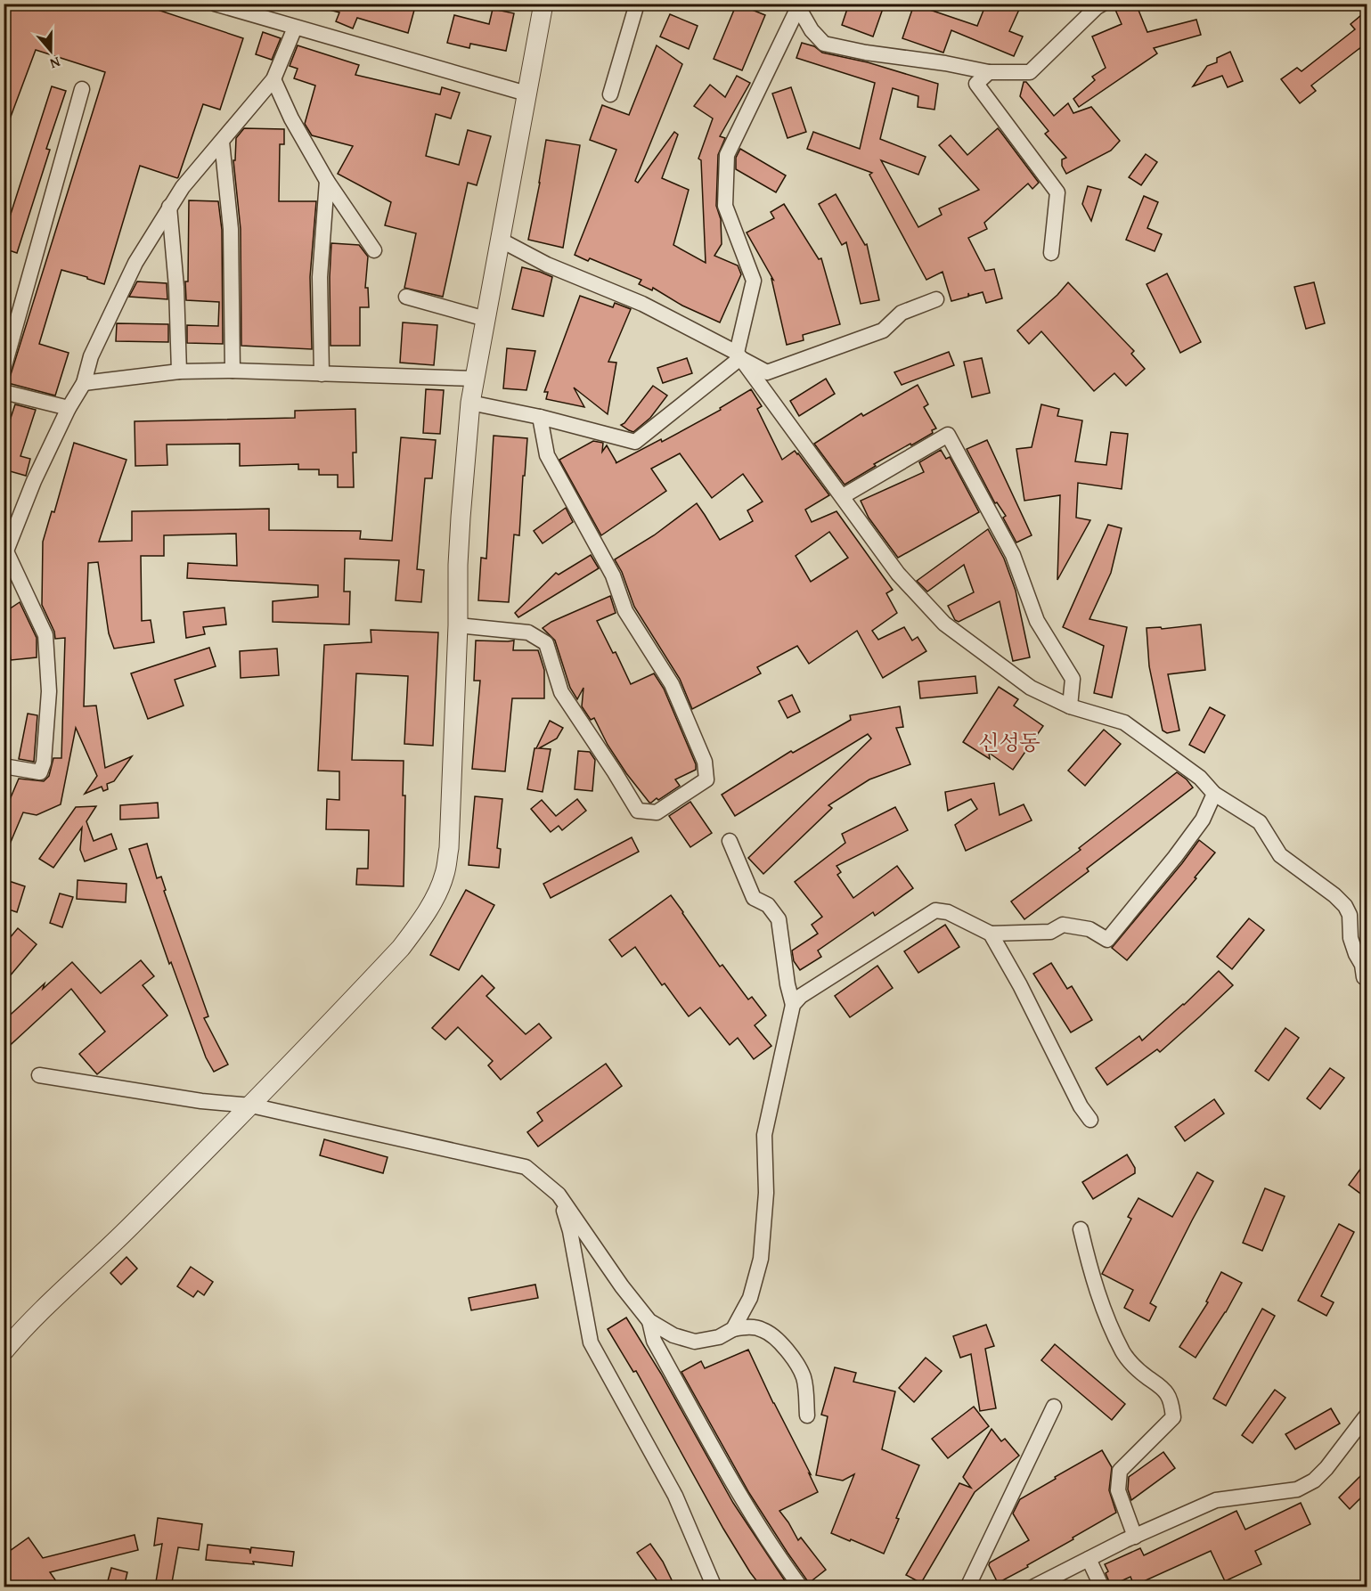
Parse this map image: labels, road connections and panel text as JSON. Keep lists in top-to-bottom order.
{
  "districts": ["신성동"],
  "north": "bottom"
}
